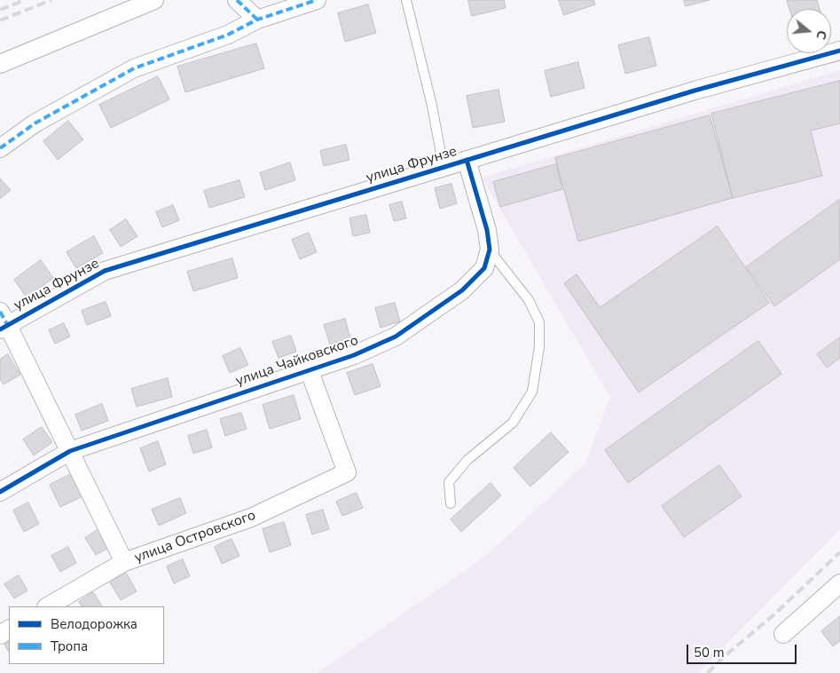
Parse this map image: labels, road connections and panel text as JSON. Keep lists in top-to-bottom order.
{
  "streets": {
    "street": ["улица Фрунзе", "улица Чайковского", "улица Островского"]
  },
  "crossings": [
    ["улица Фрунзе", "улица Чайковского"],
    ["улица Чайковского", "улица Островского"]
  ],
  "legend": ["Велодорожка", "Тропа"],
  "scale_bar": "50 m",
  "north": "right"
}
